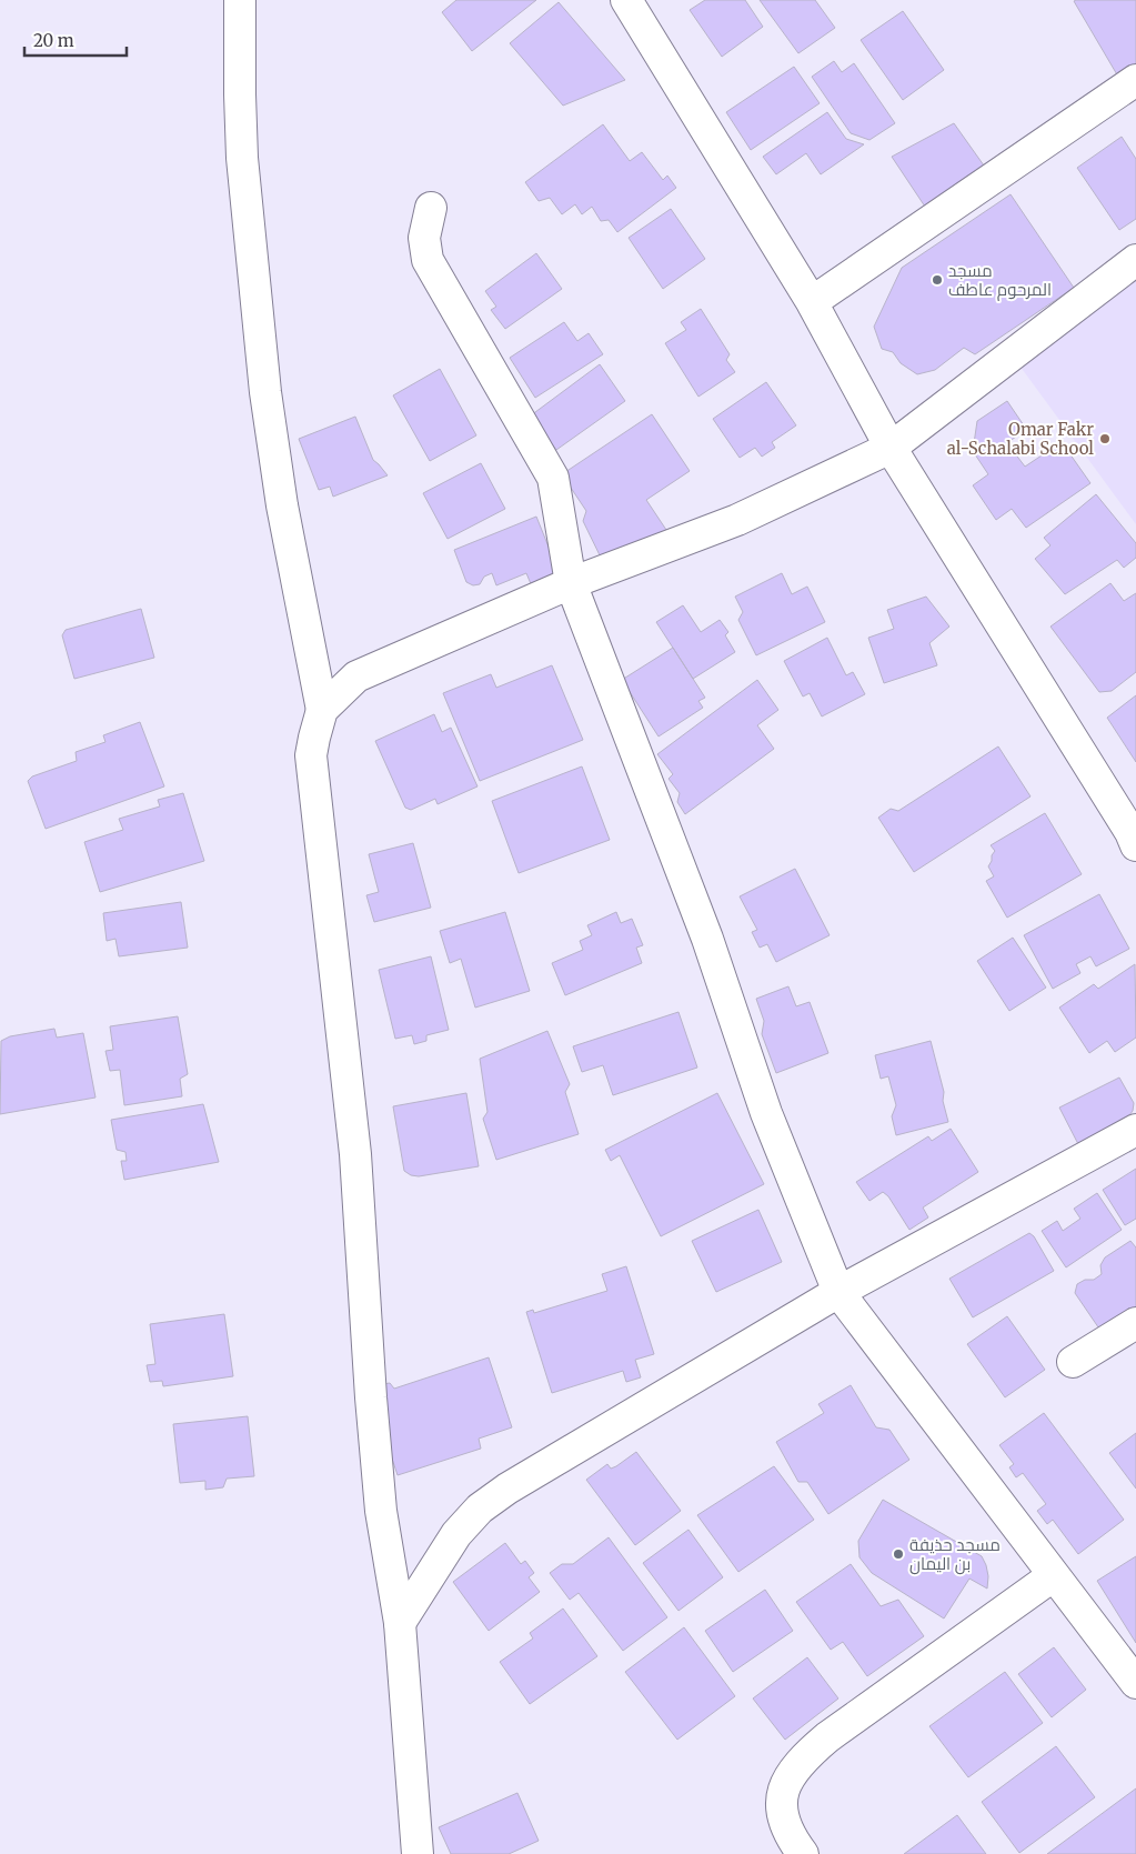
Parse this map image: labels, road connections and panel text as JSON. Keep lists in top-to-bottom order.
{
  "places": ["مسجد المرحوم عاطف", "Omar Fakr al-Schalabi School", "مسجد حذيفة بن اليمان"],
  "scale_bar": "20 m"
}
